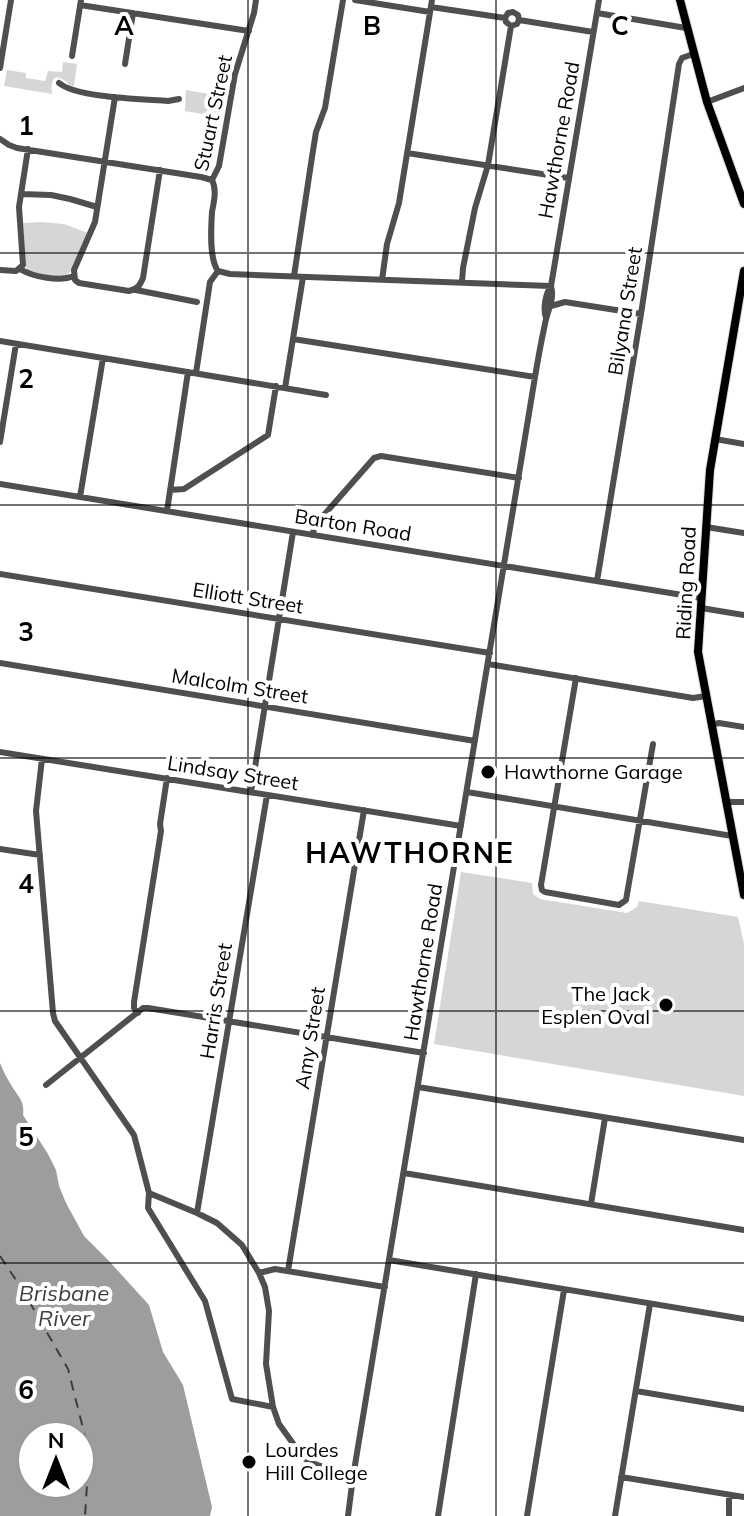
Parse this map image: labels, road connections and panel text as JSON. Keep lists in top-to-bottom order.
{
  "streets": {
    "main road": ["Riding Road"],
    "street": [
      "Stuart Street",
      "Hawthorne Road",
      "Bilyana Street",
      "Barton Road",
      "Elliott Street",
      "Malcolm Street",
      "Lindsay Street",
      "Harris Street",
      "Amy Street"
    ]
  },
  "crossings": [
    ["Stuart Street", "Barton Road"],
    ["Hawthorne Road", "Barton Road"],
    ["Hawthorne Road", "Elliott Street"],
    ["Hawthorne Road", "Malcolm Street"],
    ["Hawthorne Road", "Lindsay Street"],
    ["Bilyana Street", "Barton Road"],
    ["Barton Road", "Riding Road"],
    ["Lindsay Street", "Harris Street"],
    ["Lindsay Street", "Amy Street"]
  ],
  "districts": ["HAWTHORNE"],
  "water": ["Brisbane River"],
  "places": ["Hawthorne Garage", "The Jack Esplen Oval", "Lourdes Hill College"],
  "north": "top",
  "grid": {
    "columns": ["A", "B", "C"],
    "rows": [
      "1",
      "2",
      "3",
      "4",
      "5",
      "6"
    ]
  }
}
